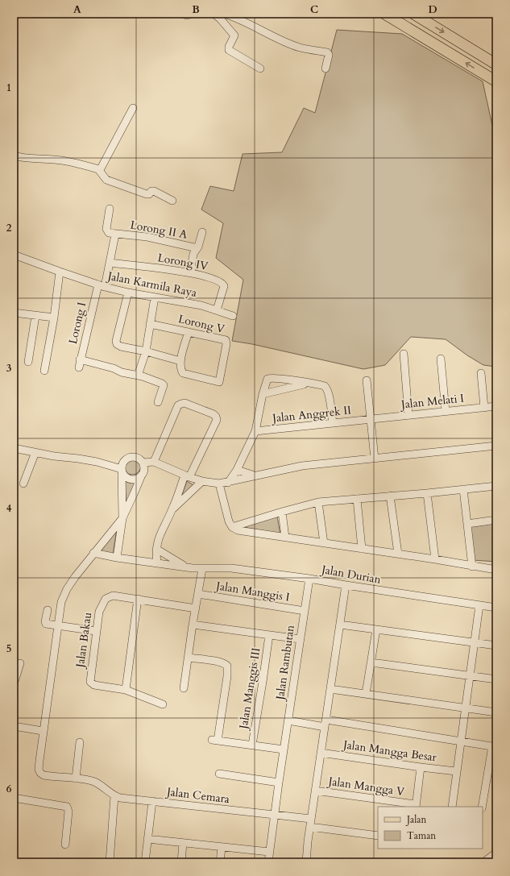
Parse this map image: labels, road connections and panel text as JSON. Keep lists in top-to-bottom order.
{
  "streets": {
    "street": [
      "Lorong II A",
      "Lorong IV",
      "Jalan Karmila Raya",
      "Lorong I",
      "Lorong V",
      "Jalan Melati I",
      "Jalan Anggrek II",
      "Jalan Durian",
      "Jalan Manggis I",
      "Jalan Bakau",
      "Jalan Rambutan",
      "Jalan Manggis III",
      "Jalan Mangga Besar",
      "Jalan Mangga V",
      "Jalan Cemara"
    ]
  },
  "crossings": [
    ["Lorong II A", "Lorong I"],
    ["Lorong IV", "Jalan Karmila Raya"],
    ["Lorong IV", "Lorong I"],
    ["Jalan Karmila Raya", "Lorong I"],
    ["Jalan Melati I", "Jalan Anggrek II"],
    ["Jalan Durian", "Jalan Rambutan"],
    ["Jalan Manggis I", "Jalan Rambutan"],
    ["Jalan Rambutan", "Jalan Cemara"]
  ],
  "legend": ["Jalan", "Taman"],
  "grid": {
    "columns": [
      "A",
      "B",
      "C",
      "D"
    ],
    "rows": [
      "1",
      "2",
      "3",
      "4",
      "5",
      "6"
    ]
  }
}
